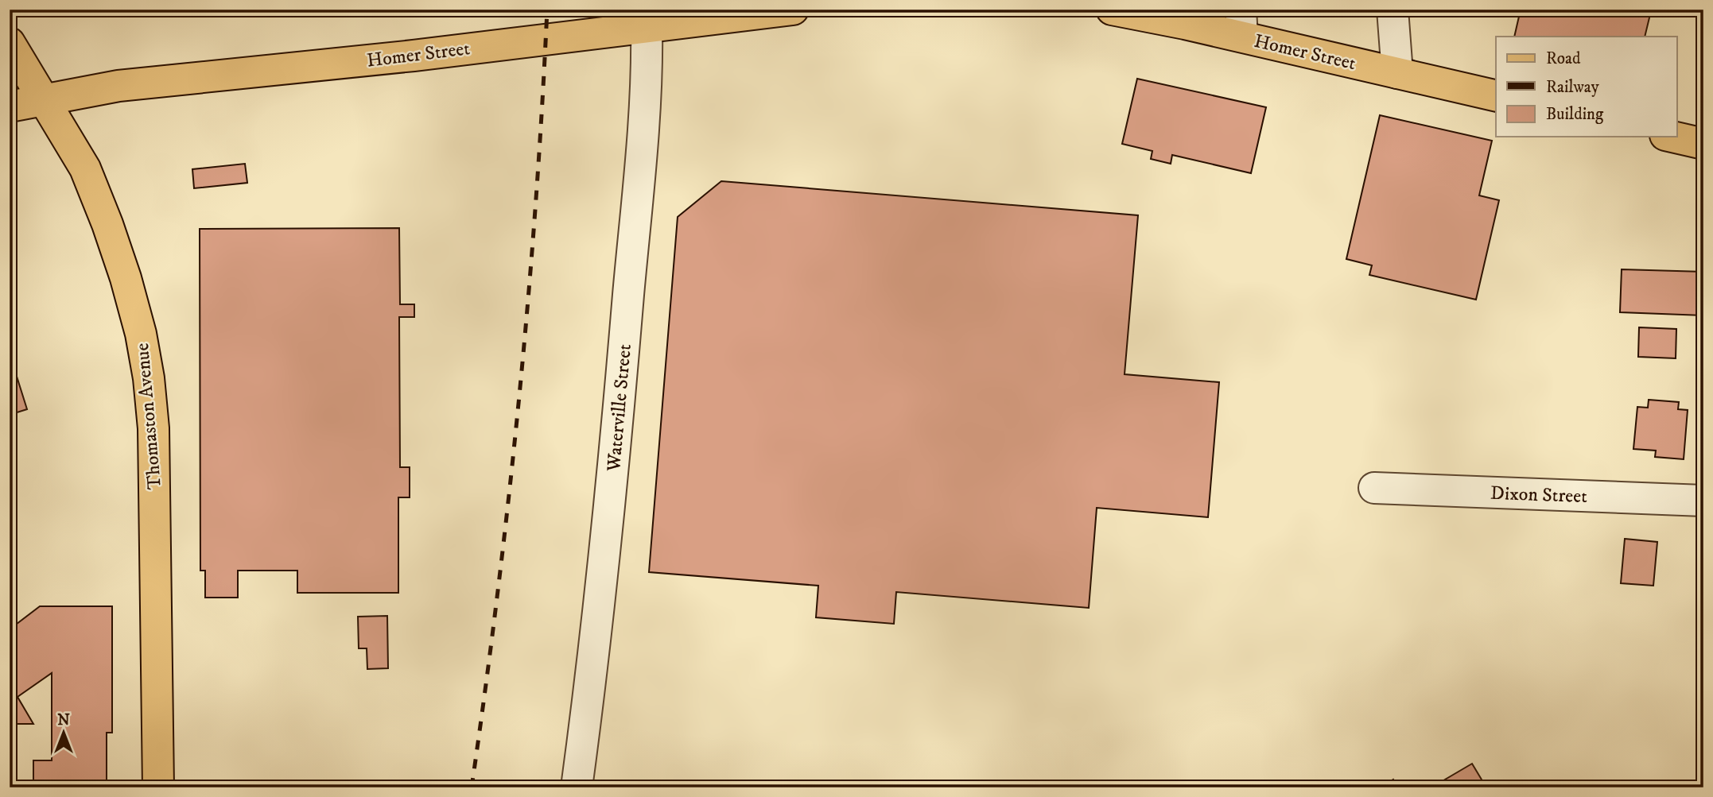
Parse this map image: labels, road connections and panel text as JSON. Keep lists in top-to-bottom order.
{
  "streets": {
    "main road": ["Homer Street", "Thomaston Avenue"],
    "street": ["Waterville Street", "Dixon Street"]
  },
  "crossings": [
    ["Homer Street", "Waterville Street"],
    ["Homer Street", "Thomaston Avenue"]
  ],
  "legend": ["Road", "Railway", "Building"],
  "north": "top"
}
